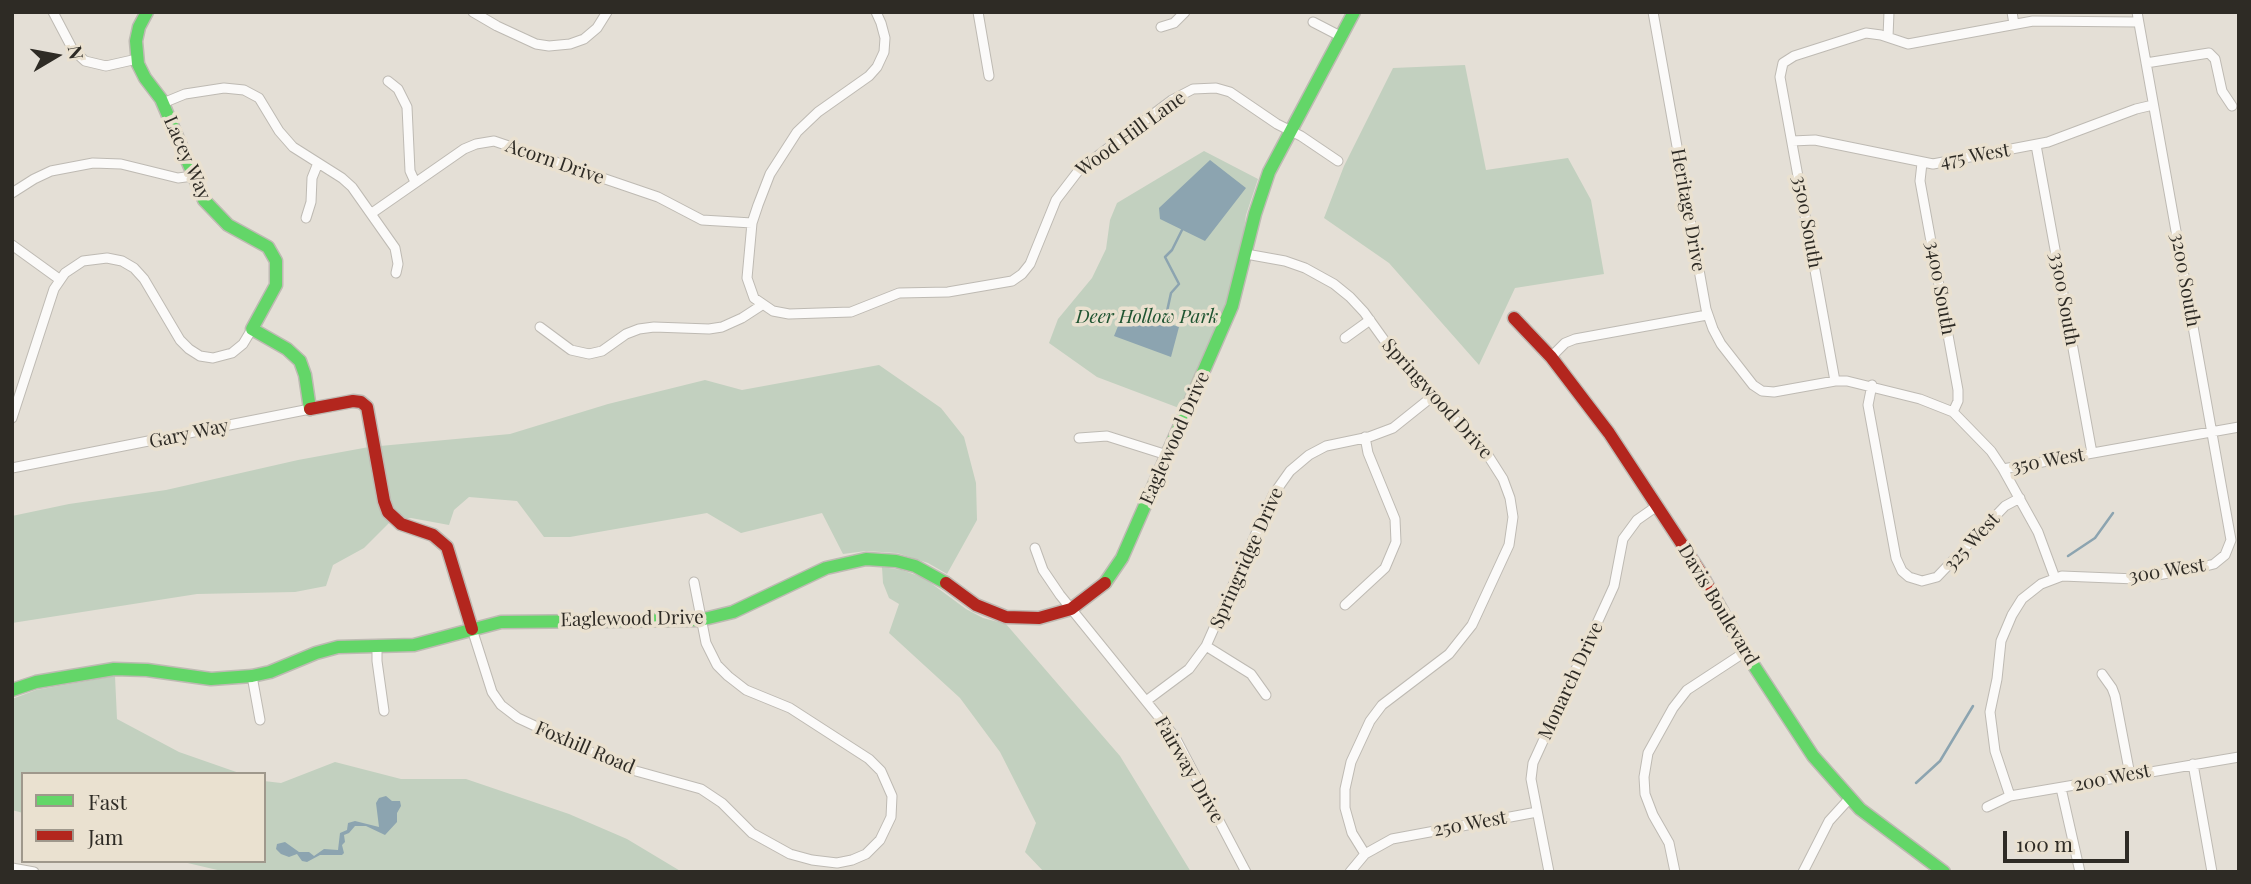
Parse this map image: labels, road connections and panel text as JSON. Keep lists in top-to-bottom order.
{
  "streets": {
    "main road": [
      "Lacey Way",
      "Gary Way",
      "Eaglewood Drive",
      "Davis Boulevard",
      "Foxhill Road"
    ],
    "street": [
      "Wood Hill Lane",
      "475 West",
      "Acorn Drive",
      "Heritage Drive",
      "3500 South",
      "3200 South",
      "3400 South",
      "3300 South",
      "Springwood Drive",
      "350 West",
      "325 West",
      "Springridge Drive",
      "300 West",
      "Monarch Drive",
      "Fairway Drive",
      "200 West",
      "250 West"
    ]
  },
  "crossings": [
    ["Wood Hill Lane", "Eaglewood Drive"],
    ["475 West", "3500 South"],
    ["475 West", "3200 South"],
    ["475 West", "3400 South"],
    ["475 West", "3300 South"],
    ["Heritage Drive", "350 West"],
    ["3500 South", "350 West"],
    ["3200 South", "350 West"],
    ["3200 South", "300 West"],
    ["3400 South", "350 West"],
    ["3300 South", "350 West"],
    ["Springwood Drive", "Eaglewood Drive"],
    ["Springwood Drive", "Springridge Drive"],
    ["Springwood Drive", "250 West"],
    ["Gary Way", "Foxhill Road"],
    ["Eaglewood Drive", "Foxhill Road"],
    ["Eaglewood Drive", "Fairway Drive"],
    ["350 West", "325 West"],
    ["Springridge Drive", "Fairway Drive"],
    ["Davis Boulevard", "Monarch Drive"],
    ["Monarch Drive", "250 West"]
  ],
  "parks": ["Deer Hollow Park"],
  "legend": ["Fast", "Jam"],
  "scale_bar": "100 m",
  "north": "right"
}
